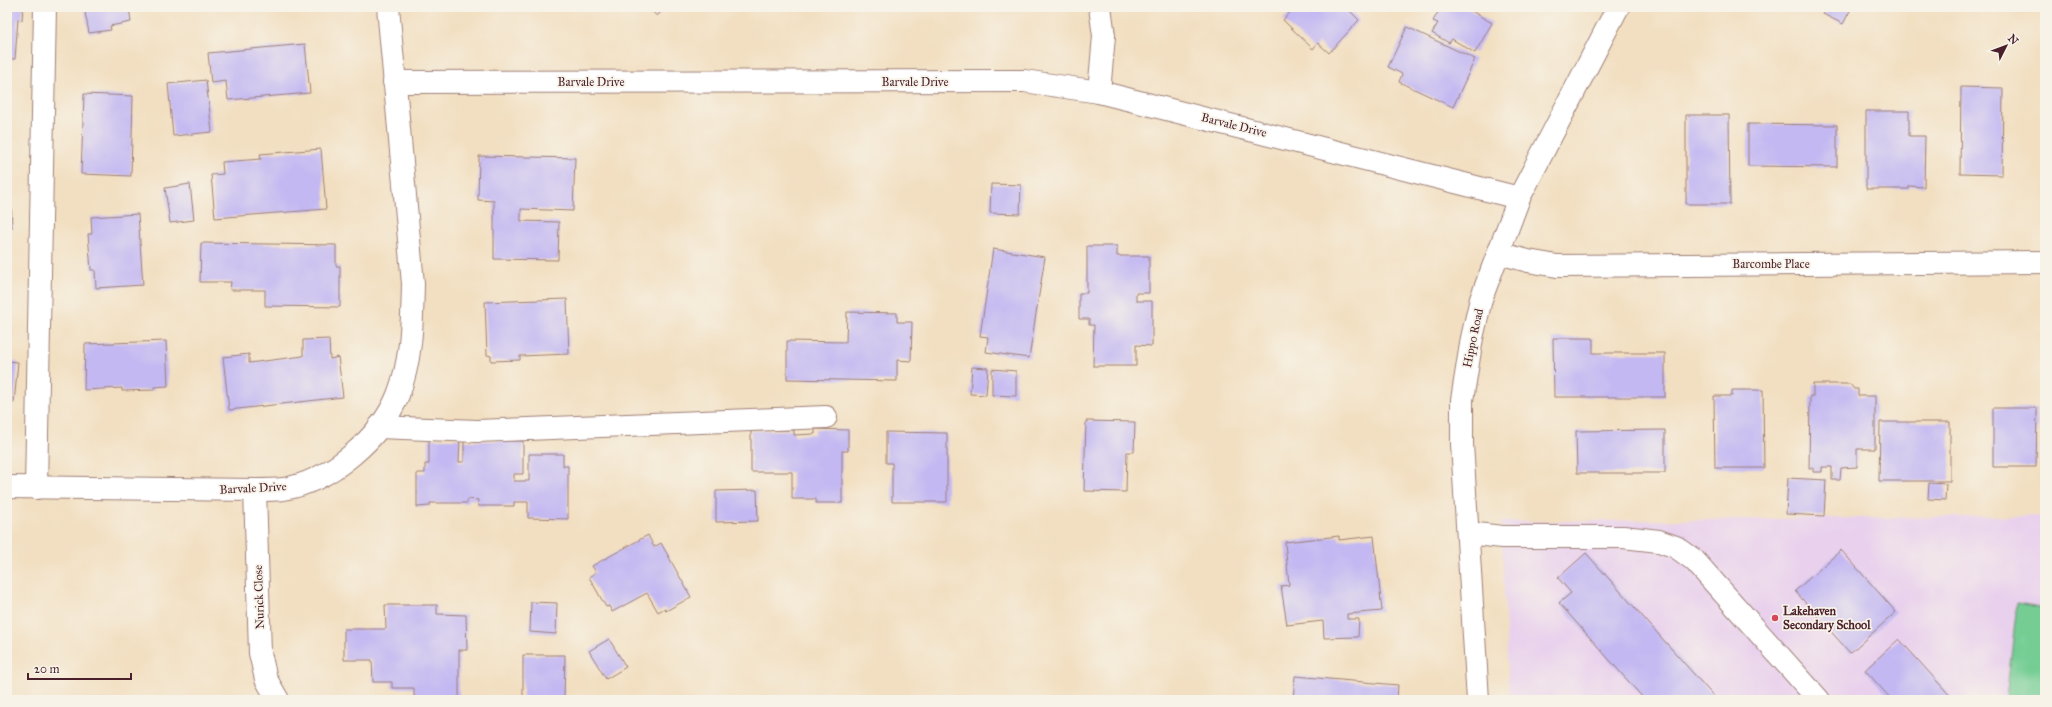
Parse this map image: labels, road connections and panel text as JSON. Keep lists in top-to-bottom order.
{
  "streets": {
    "street": [
      "Barvale Drive",
      "Barcombe Place",
      "Hippo Road",
      "Nurick Close"
    ]
  },
  "crossings": [
    ["Barvale Drive", "Hippo Road"],
    ["Barvale Drive", "Nurick Close"],
    ["Barcombe Place", "Hippo Road"]
  ],
  "places": ["Lakehaven Secondary School"],
  "scale_bar": "20 m",
  "north": "top right"
}
